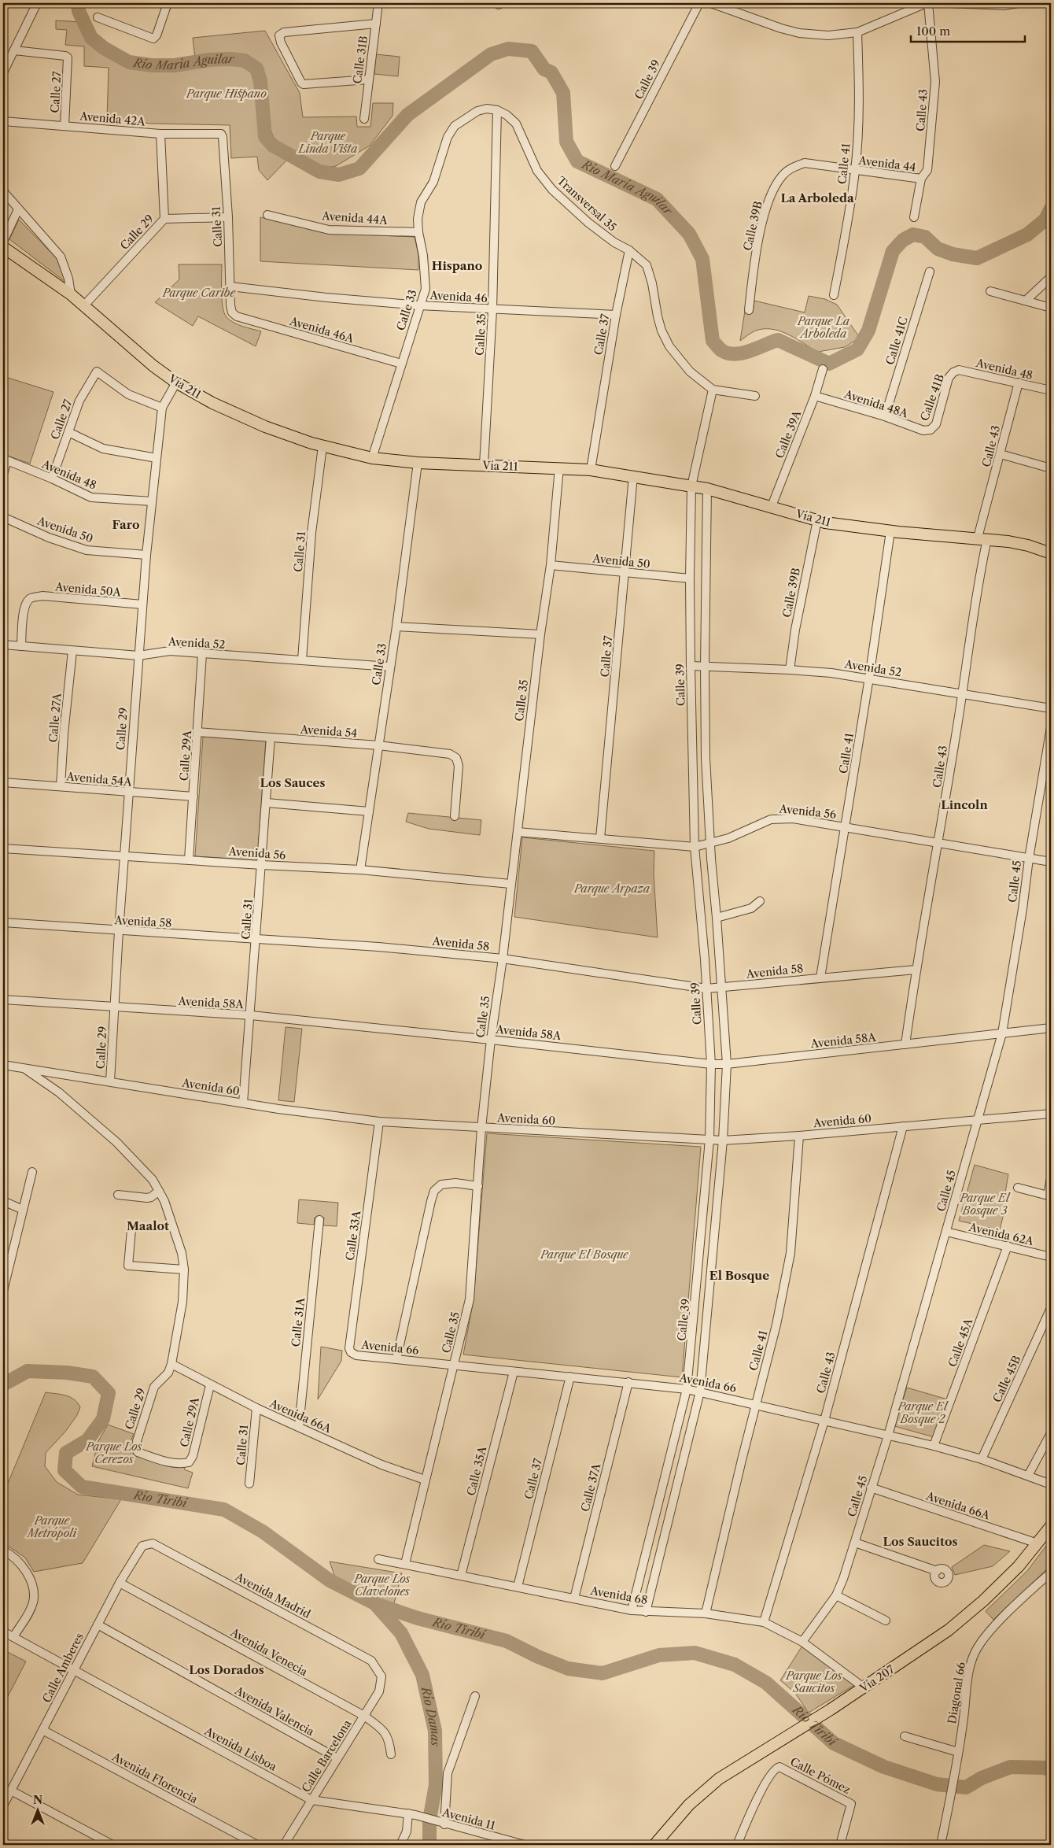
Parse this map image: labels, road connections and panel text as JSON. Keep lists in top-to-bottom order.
{
  "streets": {
    "main road": ["Vía 211", "Vía 207"],
    "street": [
      "Calle 31B",
      "Calle 39",
      "Calle 27",
      "Calle 43",
      "Avenida 42A",
      "Calle 41",
      "Avenida 44",
      "Transversal 35",
      "Avenida 44A",
      "Calle 39B",
      "Calle 31",
      "Calle 29",
      "Avenida 46",
      "Calle 33",
      "Avenida 46A",
      "Calle 35",
      "Calle 37",
      "Calle 41C",
      "Avenida 48",
      "Calle 41B",
      "Avenida 48A",
      "Calle 39A",
      "Avenida 50",
      "Avenida 50A",
      "Avenida 52",
      "Calle 27A",
      "Avenida 54",
      "Calle 29A",
      "Avenida 54A",
      "Avenida 56",
      "Calle 45",
      "Avenida 58",
      "Avenida 58A",
      "Avenida 60",
      "Avenida 62A",
      "Calle 33A",
      "Calle 31A",
      "Calle 45A",
      "Avenida 66",
      "Calle 45B",
      "Avenida 66A",
      "Calle 35A",
      "Calle 37A",
      "Avenida Madrid",
      "Avenida 68",
      "Avenida Venecia",
      "Calle Amberes",
      "Diagonal 66",
      "Avenida Valencia",
      "Avenida Lisboa",
      "Calle Barcelona",
      "Calle Pómez",
      "Avenida Florencia",
      "Avenida 11"
    ]
  },
  "crossings": [
    ["Calle 39", "Transversal 35"],
    ["Calle 39", "Vía 211"],
    ["Calle 39", "Avenida 50"],
    ["Calle 39", "Avenida 52"],
    ["Calle 39", "Avenida 56"],
    ["Calle 39", "Avenida 58"],
    ["Calle 39", "Avenida 58A"],
    ["Calle 39", "Avenida 60"],
    ["Calle 39", "Avenida 66"],
    ["Calle 39", "Avenida 68"],
    ["Calle 27", "Avenida 42A"],
    ["Calle 27", "Calle 29"],
    ["Calle 27", "Avenida 48"],
    ["Calle 43", "Avenida 44"],
    ["Calle 43", "Avenida 48"],
    ["Calle 43", "Vía 211"],
    ["Calle 43", "Avenida 52"],
    ["Calle 43", "Avenida 56"],
    ["Calle 43", "Avenida 58"],
    ["Calle 43", "Avenida 58A"],
    ["Calle 43", "Avenida 60"],
    ["Calle 43", "Avenida 66"],
    ["Calle 43", "Avenida 68"],
    ["Avenida 42A", "Calle 31"],
    ["Avenida 42A", "Calle 29"],
    ["Calle 41", "Avenida 44"],
    ["Calle 41", "Vía 211"],
    ["Calle 41", "Avenida 52"],
    ["Calle 41", "Avenida 56"],
    ["Calle 41", "Avenida 58"],
    ["Calle 41", "Avenida 60"],
    ["Calle 41", "Avenida 66"],
    ["Calle 41", "Avenida 68"],
    ["Avenida 44", "Calle 39B"],
    ["Transversal 35", "Calle 33"],
    ["Transversal 35", "Calle 35"],
    ["Transversal 35", "Calle 37"],
    ["Avenida 44A", "Calle 33"],
    ["Calle 39B", "Vía 211"],
    ["Calle 39B", "Avenida 52"],
    ["Calle 31", "Avenida 46"],
    ["Calle 31", "Avenida 46A"],
    ["Calle 31", "Vía 211"],
    ["Calle 31", "Avenida 52"],
    ["Calle 31", "Avenida 54"],
    ["Calle 31", "Avenida 56"],
    ["Calle 31", "Avenida 58"],
    ["Calle 31", "Avenida 58A"],
    ["Calle 31", "Avenida 60"],
    ["Calle 31", "Avenida 66A"],
    ["Calle 29", "Avenida 48"],
    ["Calle 29", "Vía 211"],
    ["Calle 29", "Avenida 50"],
    ["Calle 29", "Avenida 50A"],
    ["Calle 29", "Avenida 52"],
    ["Calle 29", "Calle 29A"],
    ["Calle 29", "Avenida 54A"],
    ["Calle 29", "Avenida 56"],
    ["Calle 29", "Avenida 58"],
    ["Calle 29", "Avenida 58A"],
    ["Calle 29", "Avenida 60"],
    ["Calle 29", "Avenida 66A"],
    ["Avenida 46", "Calle 33"],
    ["Avenida 46", "Calle 35"],
    ["Avenida 46", "Calle 37"],
    ["Calle 33", "Avenida 46A"],
    ["Calle 33", "Calle 35"],
    ["Calle 33", "Vía 211"],
    ["Calle 33", "Avenida 52"],
    ["Calle 33", "Avenida 54"],
    ["Calle 33", "Avenida 56"],
    ["Calle 35", "Vía 211"],
    ["Calle 35", "Avenida 50"],
    ["Calle 35", "Avenida 56"],
    ["Calle 35", "Avenida 58"],
    ["Calle 35", "Avenida 58A"],
    ["Calle 35", "Avenida 60"],
    ["Calle 35", "Avenida 66"],
    ["Calle 35", "Avenida 66A"],
    ["Calle 35", "Avenida 68"],
    ["Calle 37", "Vía 211"],
    ["Calle 37", "Avenida 50"],
    ["Calle 37", "Avenida 56"],
    ["Calle 37", "Avenida 66"],
    ["Calle 37", "Avenida 68"],
    ["Calle 41C", "Avenida 48A"],
    ["Avenida 48", "Calle 41B"],
    ["Vía 211", "Calle 39A"],
    ["Calle 41B", "Avenida 48A"],
    ["Avenida 48A", "Calle 39A"],
    ["Avenida 50A", "Avenida 52"],
    ["Avenida 52", "Calle 27A"],
    ["Avenida 52", "Calle 29A"],
    ["Calle 27A", "Avenida 54A"],
    ["Avenida 54", "Calle 29A"],
    ["Calle 29A", "Avenida 54A"],
    ["Calle 29A", "Avenida 56"],
    ["Calle 29A", "Avenida 66A"],
    ["Avenida 56", "Calle 45"],
    ["Calle 45", "Avenida 58A"],
    ["Calle 45", "Avenida 60"],
    ["Calle 45", "Avenida 62A"],
    ["Calle 45", "Avenida 66"],
    ["Calle 45", "Avenida 66A"],
    ["Calle 45", "Avenida 68"],
    ["Avenida 60", "Calle 33A"],
    ["Avenida 62A", "Calle 45A"],
    ["Calle 33A", "Avenida 66"],
    ["Calle 31A", "Avenida 66A"],
    ["Calle 45A", "Avenida 66"],
    ["Avenida 66", "Calle 45B"],
    ["Avenida 66", "Calle 35A"],
    ["Avenida 66", "Calle 37A"],
    ["Avenida 66A", "Vía 207"],
    ["Calle 35A", "Avenida 68"],
    ["Calle 37A", "Avenida 68"],
    ["Avenida Madrid", "Calle Amberes"],
    ["Avenida Madrid", "Calle Barcelona"],
    ["Avenida 68", "Vía 207"],
    ["Avenida Venecia", "Calle Amberes"],
    ["Avenida Venecia", "Calle Barcelona"],
    ["Calle Amberes", "Avenida Valencia"],
    ["Calle Amberes", "Avenida Lisboa"],
    ["Calle Amberes", "Avenida Florencia"],
    ["Avenida Valencia", "Calle Barcelona"],
    ["Avenida Lisboa", "Calle Barcelona"],
    ["Avenida Lisboa", "Avenida 11"]
  ],
  "districts": [
    "La Arboleda",
    "Hispano",
    "Faro",
    "Los Sauces",
    "Lincoln",
    "Maalot",
    "El Bosque",
    "Los Saucitos",
    "Los Dorados"
  ],
  "water": ["Río María Aguilar", "Río Tiribí", "Río Damas"],
  "parks": [
    "Parque Hispano",
    "Parque Linda Vista",
    "Parque Caribe",
    "Parque La Arboleda",
    "Parque Arpaza",
    "Parque El Bosque 3",
    "Parque El Bosque",
    "Parque El Bosque 2",
    "Parque Los Cerezos",
    "Parque Metrópoli",
    "Parque Los Clavelones",
    "Parque Los Saucitos"
  ],
  "scale_bar": "100 m",
  "north": "top"
}
